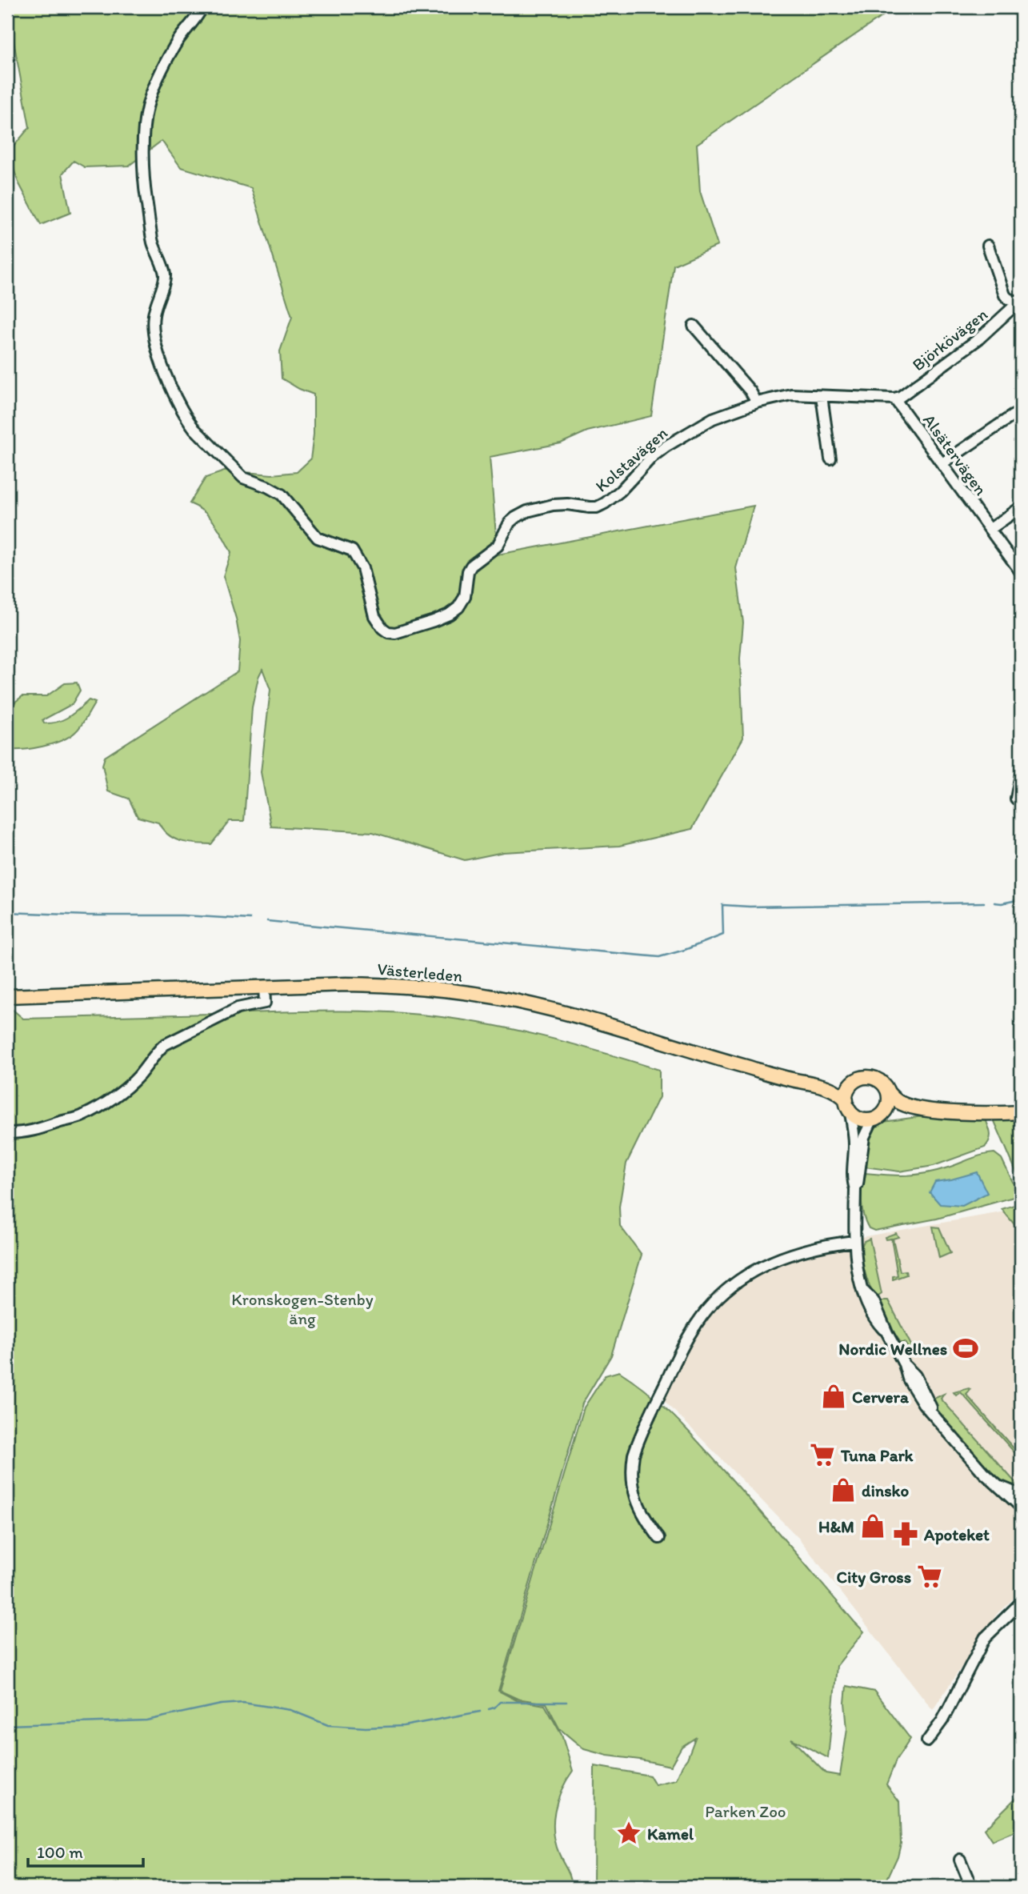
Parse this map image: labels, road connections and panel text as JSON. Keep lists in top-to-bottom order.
{
  "streets": {
    "main road": ["Västerleden"],
    "street": ["Björkövägen", "Alsätervägen", "Kolstavägen"]
  },
  "crossings": [
    ["Björkövägen", "Alsätervägen"],
    ["Björkövägen", "Kolstavägen"],
    ["Alsätervägen", "Kolstavägen"]
  ],
  "parks": ["Kronskogen-Stenby äng", "Parken Zoo"],
  "places": {
    "sports": ["Nordic Wellnes"],
    "shop": ["Cervera", "dinsko", "H&M"],
    "supermarket": ["Tuna Park", "City Gross"],
    "pharmacy": ["Apoteket"],
    "place": ["Kamel"]
  },
  "scale_bar": "100 m"
}
